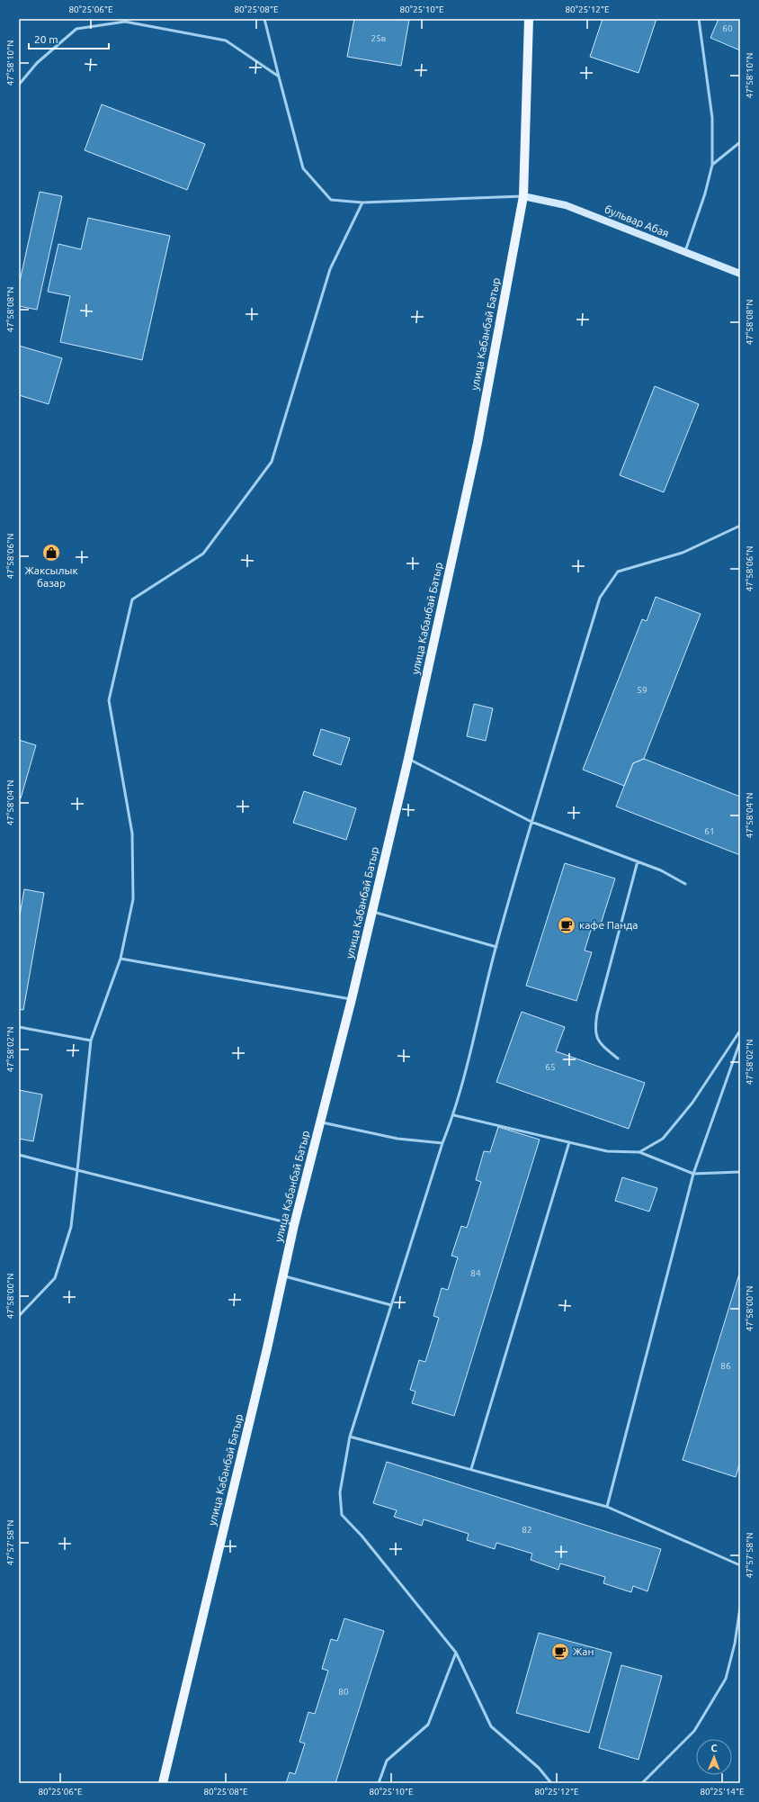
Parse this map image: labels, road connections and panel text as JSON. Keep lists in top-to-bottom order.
{
  "streets": {
    "main road": ["бульвар Абая", "улица Кабанбай Батыр"]
  },
  "crossings": [
    ["бульвар Абая", "улица Кабанбай Батыр"]
  ],
  "places": {
    "shop": ["Жаксылык базар"],
    "cafe": ["кафе Панда", "Жан"]
  },
  "house_numbers": [
    "60",
    "25в",
    "59",
    "61",
    "65",
    "84",
    "86",
    "82",
    "80"
  ],
  "scale_bar": "20 m",
  "north": "top",
  "coordinates": [
    "80°25'06\"E",
    "80°25'08\"E",
    "80°25'10\"E",
    "80°25'12\"E",
    "47°58'10\"N",
    "47°58'08\"N",
    "47°58'06\"N",
    "47°58'04\"N",
    "47°58'02\"N",
    "47°58'00\"N",
    "47°57'58\"N",
    "80°25'14\"E"
  ]
}
